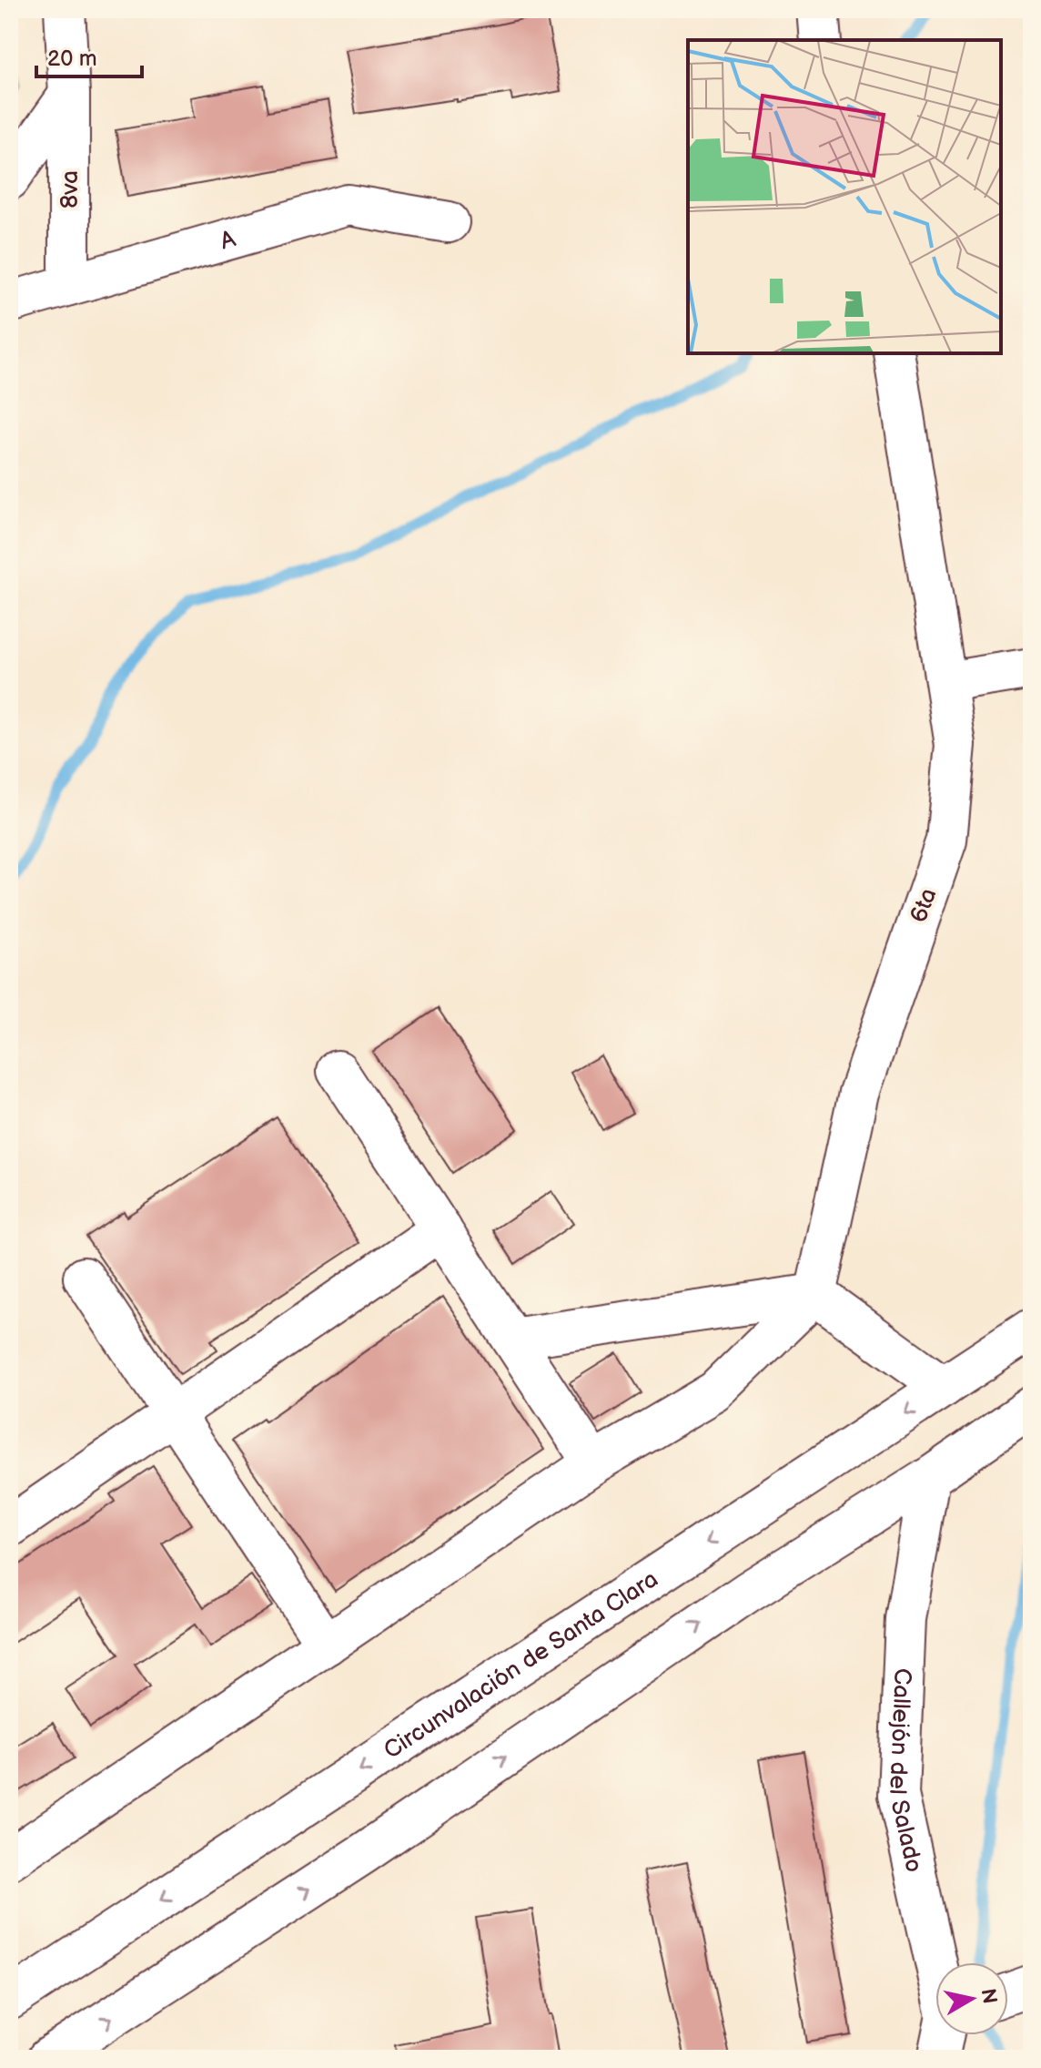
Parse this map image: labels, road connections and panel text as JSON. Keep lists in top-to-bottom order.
{
  "streets": {
    "main road": [
      "8va",
      "A",
      "6ta",
      "Circunvalación de Santa Clara",
      "Callejón del Salado"
    ]
  },
  "crossings": [
    ["8va", "A"]
  ],
  "scale_bar": "20 m",
  "north": "right"
}
